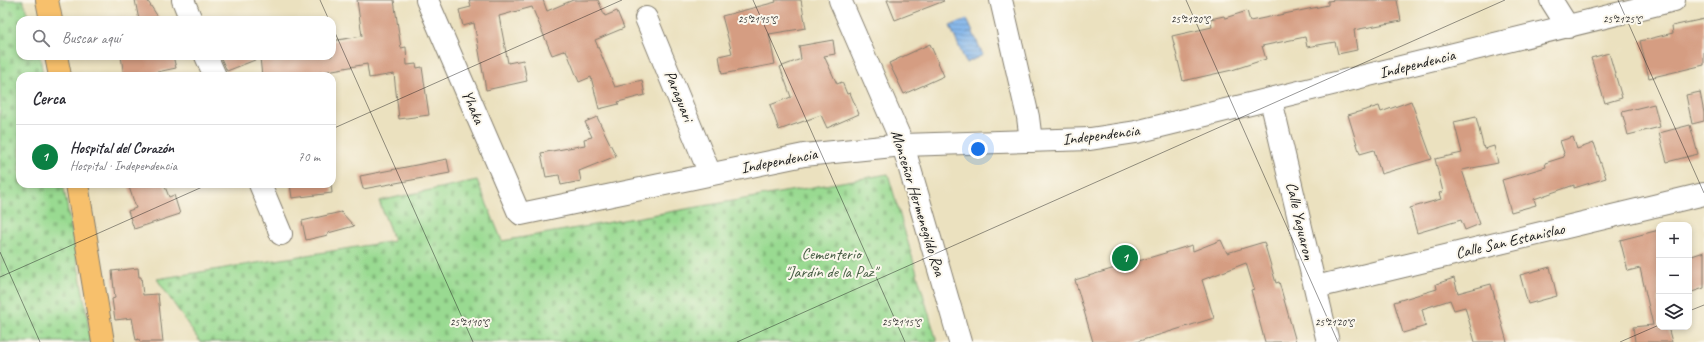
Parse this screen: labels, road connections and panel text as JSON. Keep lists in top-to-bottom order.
{
  "streets": {
    "street": [
      "Independencia",
      "Paraguari",
      "Yhaka",
      "Monseñor Hermenegildo Roa",
      "Calle Yaguaron",
      "Calle San Estanislao"
    ]
  },
  "crossings": [
    ["Independencia", "Paraguari"],
    ["Independencia", "Yhaka"],
    ["Independencia", "Monseñor Hermenegildo Roa"],
    ["Independencia", "Calle Yaguaron"],
    ["Calle Yaguaron", "Calle San Estanislao"]
  ],
  "parks": ["Cementerio \"Jardín de la Paz\""],
  "page": {
    "search": "Buscar aquí",
    "heading": "Cerca",
    "list": [
      {
        "mark": "1",
        "name": "Hospital del Corazón",
        "note": "Hospital · Independencia",
        "value": "70 m"
      }
    ],
    "map_buttons": ["+", "−"],
    "pins": "1"
  },
  "coordinates": [
    "25°21'15\"S",
    "25°21'20\"S",
    "25°21'25\"S",
    "25°21'10\"S"
  ]
}
